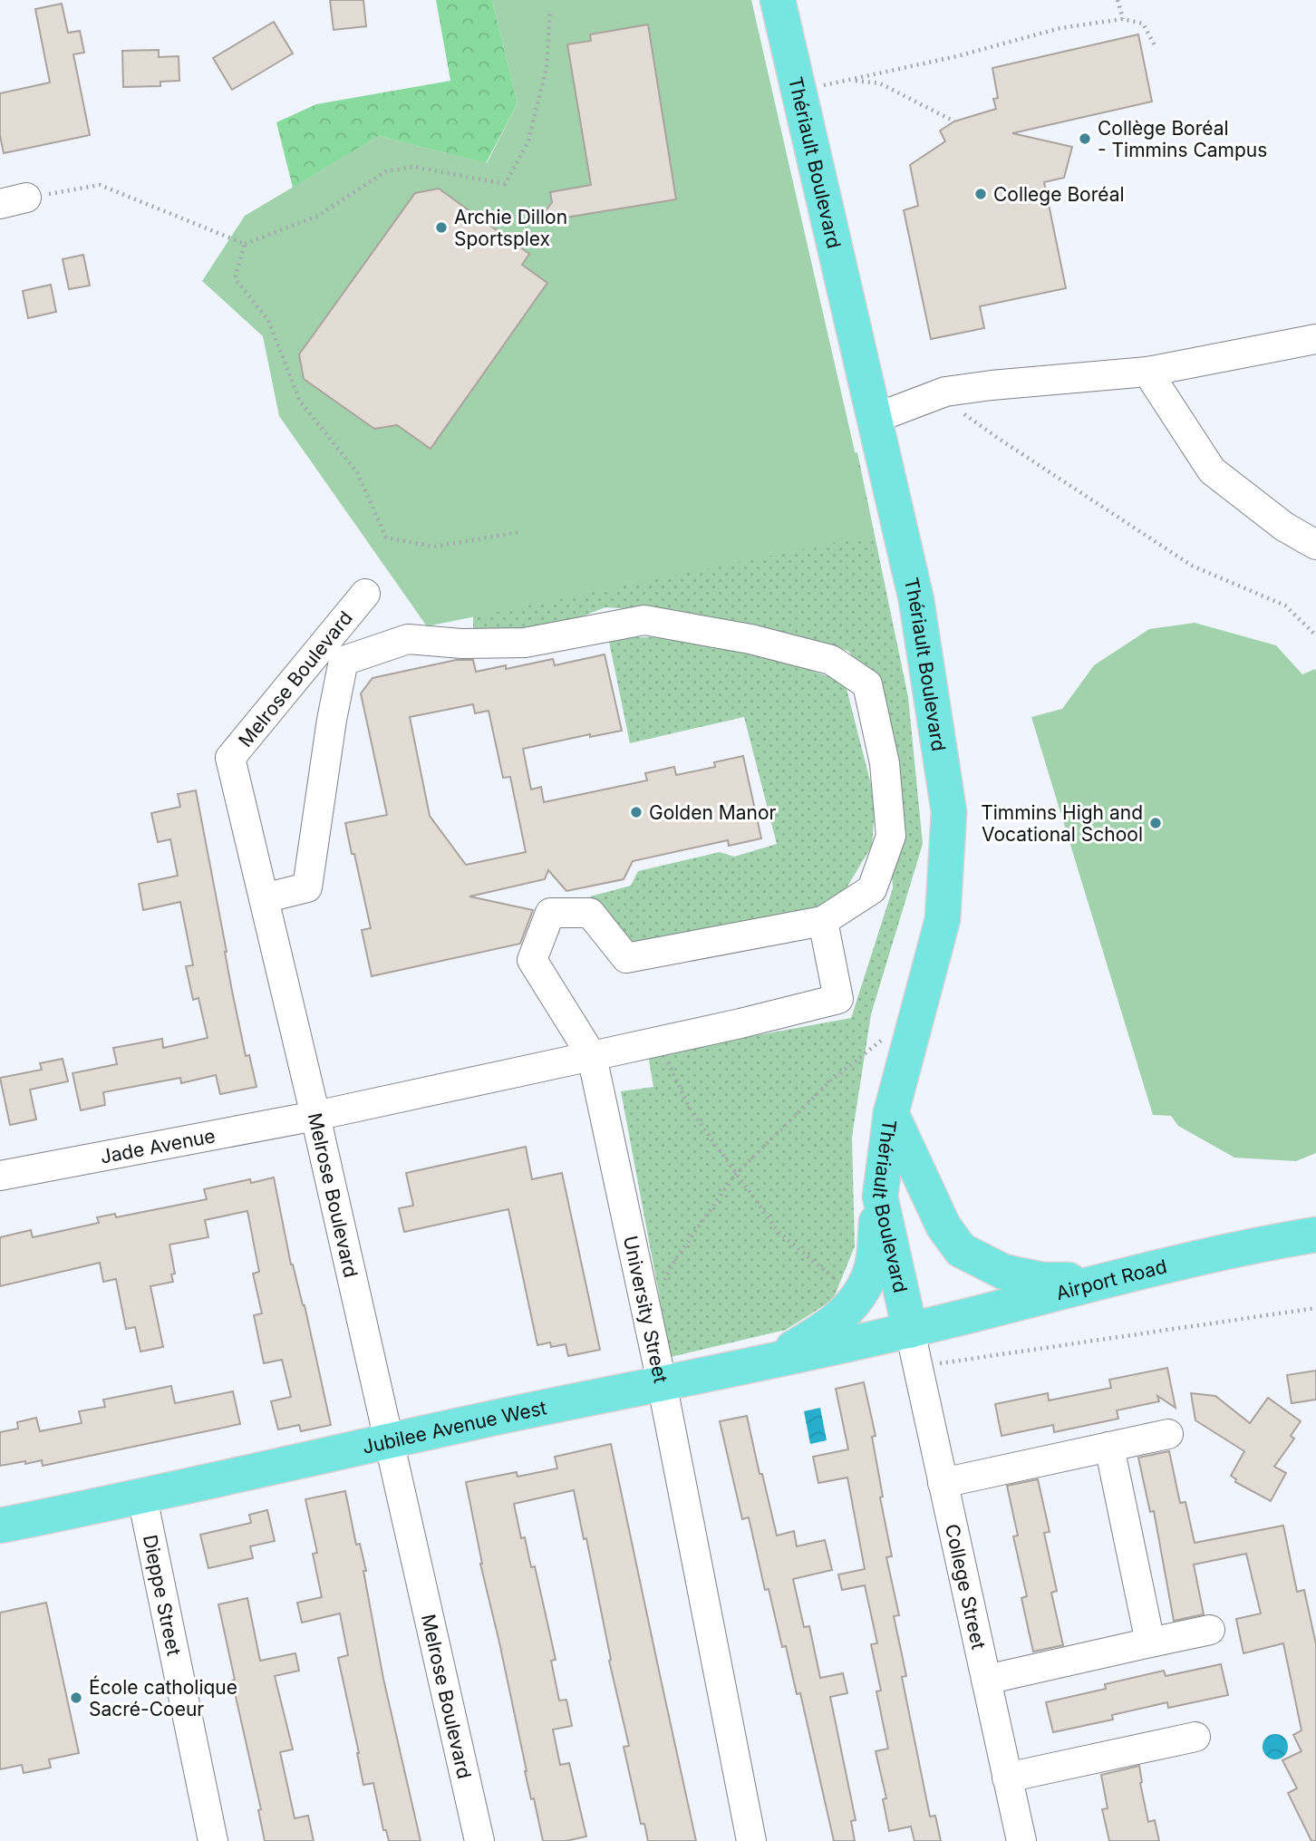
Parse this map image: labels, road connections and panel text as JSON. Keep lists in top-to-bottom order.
{
  "streets": {
    "main road": ["Thériault Boulevard", "Airport Road", "Jubilee Avenue West"],
    "street": [
      "Melrose Boulevard",
      "Jade Avenue",
      "University Street",
      "College Street",
      "Dieppe Street"
    ]
  },
  "crossings": [
    ["Thériault Boulevard", "Airport Road"],
    ["Thériault Boulevard", "Jubilee Avenue West"],
    ["Thériault Boulevard", "College Street"],
    ["Melrose Boulevard", "Jade Avenue"],
    ["Melrose Boulevard", "Jubilee Avenue West"],
    ["Airport Road", "Jubilee Avenue West"],
    ["Airport Road", "College Street"],
    ["University Street", "Jubilee Avenue West"],
    ["Jubilee Avenue West", "College Street"],
    ["Jubilee Avenue West", "Dieppe Street"]
  ],
  "places": [
    "Collège Boréal - Timmins Campus",
    "College Boréal",
    "Archie Dillon Sportsplex",
    "Golden Manor",
    "Timmins High and Vocational School",
    "École catholique Sacré-Coeur"
  ]
}
